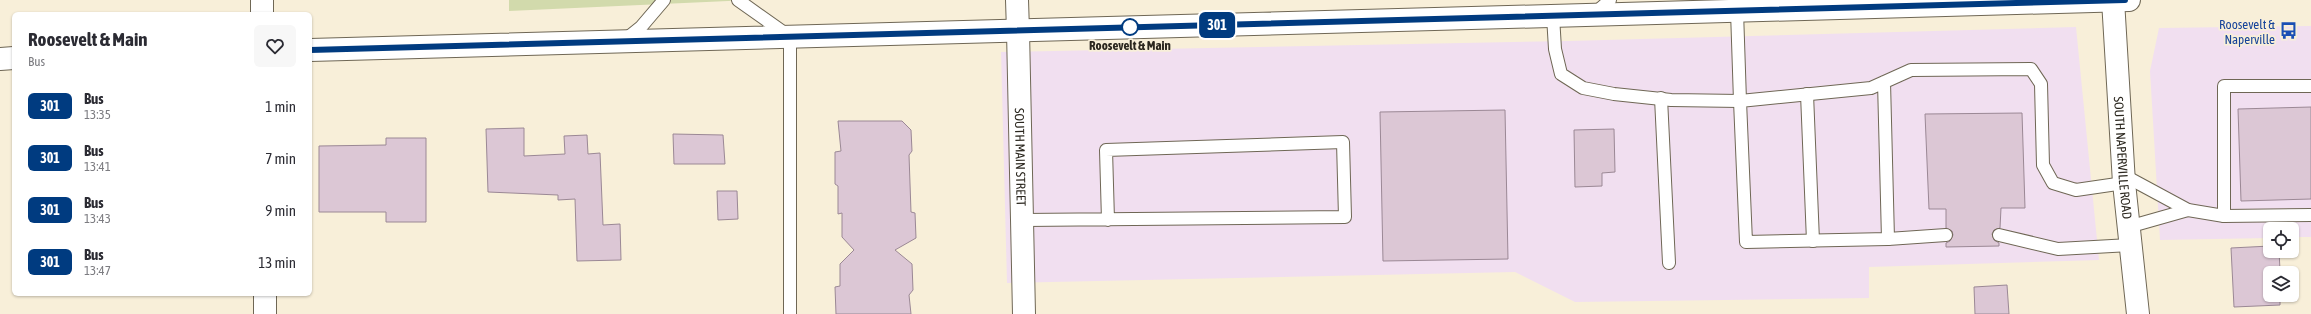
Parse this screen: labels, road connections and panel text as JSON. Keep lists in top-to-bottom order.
{
  "streets": {
    "main road": ["SOUTH MAIN STREET", "SOUTH NAPERVILLE ROAD"]
  },
  "places": {
    "other": ["Roosevelt & Main"],
    "bus stop": ["Roosevelt & Naperville"]
  },
  "lines": ["bus line 301"],
  "page": {
    "on_map": "301",
    "heading": ["Roosevelt & Main", "Bus"],
    "list": [
      {
        "mark": "301",
        "name": "Bus",
        "note": "13:35",
        "value": "1 min"
      },
      {
        "mark": "301",
        "name": "Bus",
        "note": "13:41",
        "value": "7 min"
      },
      {
        "mark": "301",
        "name": "Bus",
        "note": "13:43",
        "value": "9 min"
      },
      {
        "mark": "301",
        "name": "Bus",
        "note": "13:47",
        "value": "13 min"
      }
    ]
  }
}
